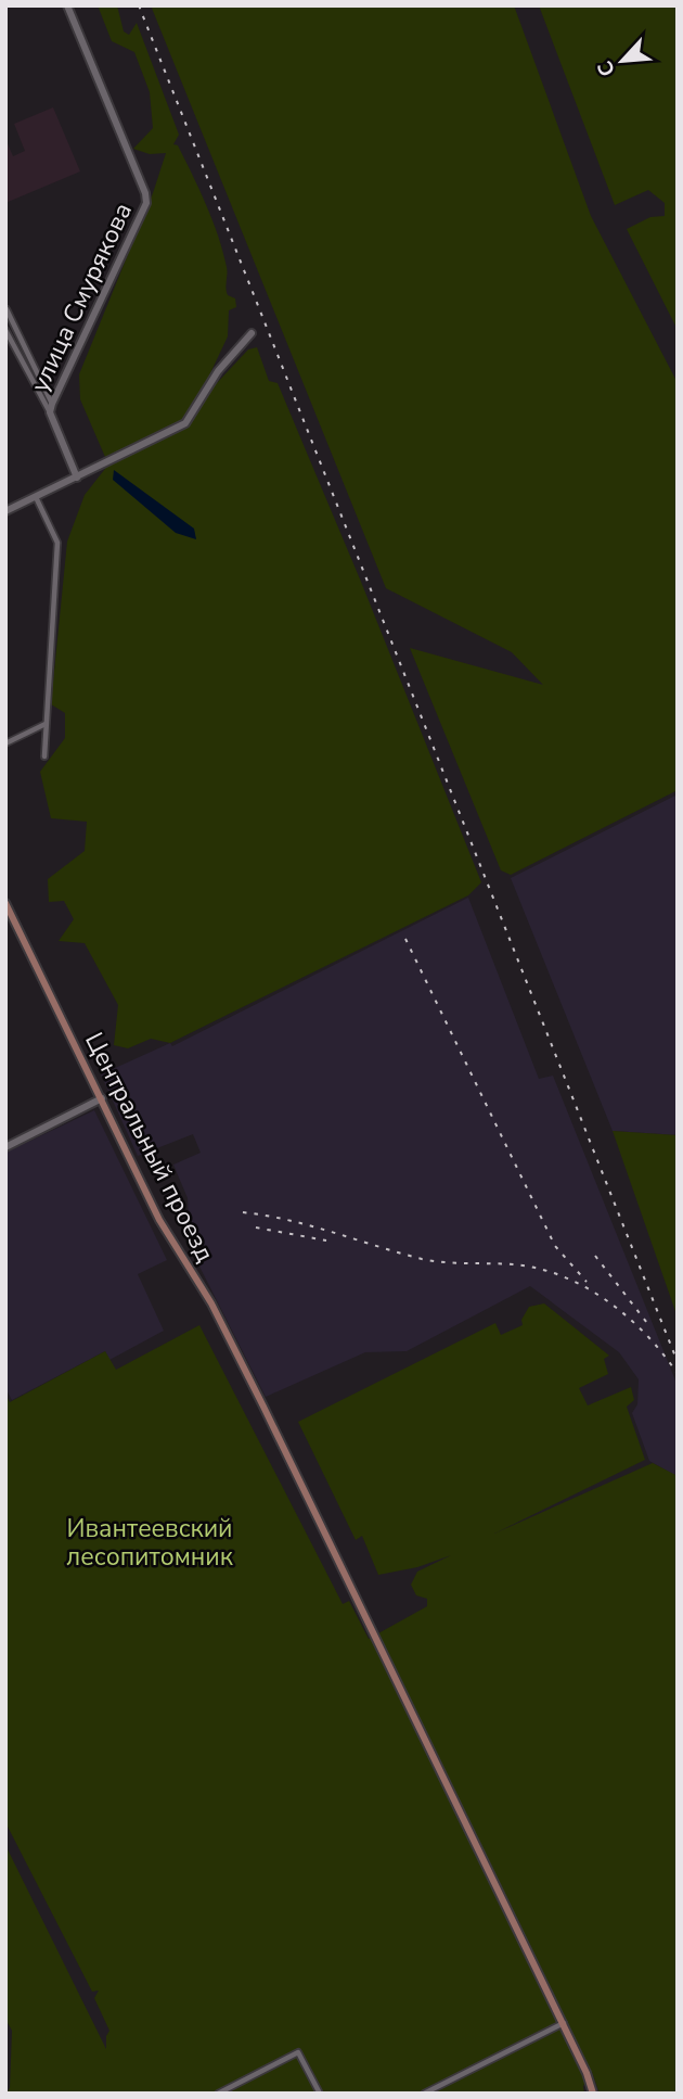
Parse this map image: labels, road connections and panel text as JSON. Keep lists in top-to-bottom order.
{
  "streets": {
    "main road": ["Центральный проезд"],
    "street": ["улица Смурякова"]
  },
  "parks": ["Ивантеевский лесопитомник"],
  "north": "bottom left"
}
